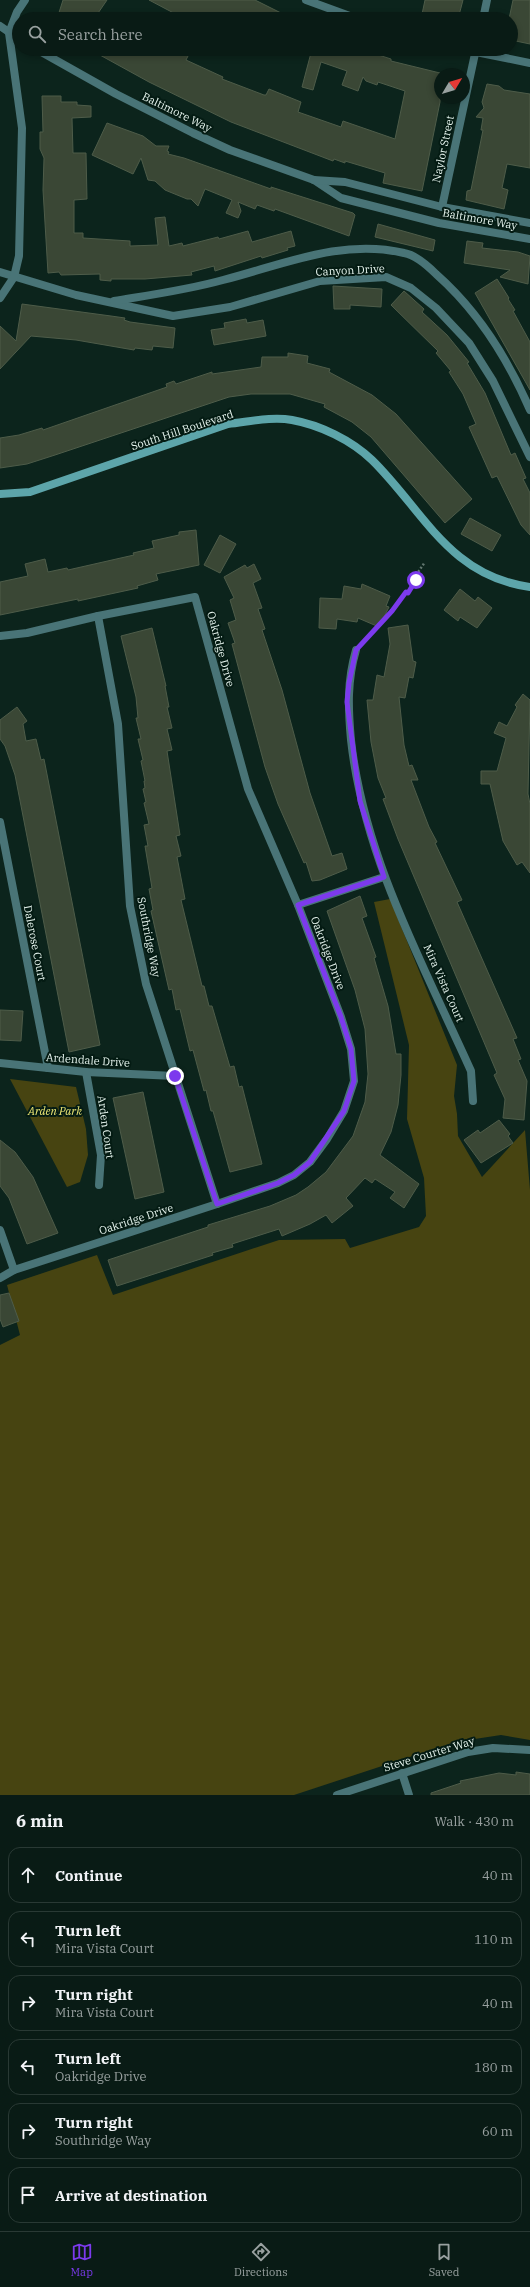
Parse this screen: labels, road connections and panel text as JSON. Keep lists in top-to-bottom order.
{
  "streets": {
    "street": [
      "Baltimore Way",
      "Naylor Street",
      "Canyon Drive",
      "South Hill Boulevard",
      "Oakridge Drive",
      "Southridge Way",
      "Dalerose Court",
      "Mira Vista Court",
      "Ardendale Drive",
      "Arden Court",
      "Steve Courter Way"
    ]
  },
  "crossings": [
    ["Baltimore Way", "Naylor Street"],
    ["Oakridge Drive", "Southridge Way"],
    ["Southridge Way", "Ardendale Drive"],
    ["Dalerose Court", "Ardendale Drive"],
    ["Ardendale Drive", "Arden Court"]
  ],
  "parks": ["Arden Park"],
  "north": "top right",
  "page": {
    "search": "Search here",
    "heading": ["6 min", "Walk · 430 m"],
    "list": [
      ["Continue", "40 m"],
      ["Turn left", "Mira Vista Court", "110 m"],
      ["Turn right", "Mira Vista Court", "40 m"],
      ["Turn left", "Oakridge Drive", "180 m"],
      ["Turn right", "Southridge Way", "60 m"],
      "Arrive at destination"
    ],
    "nav": ["Map", "Directions", "Saved"]
  }
}
